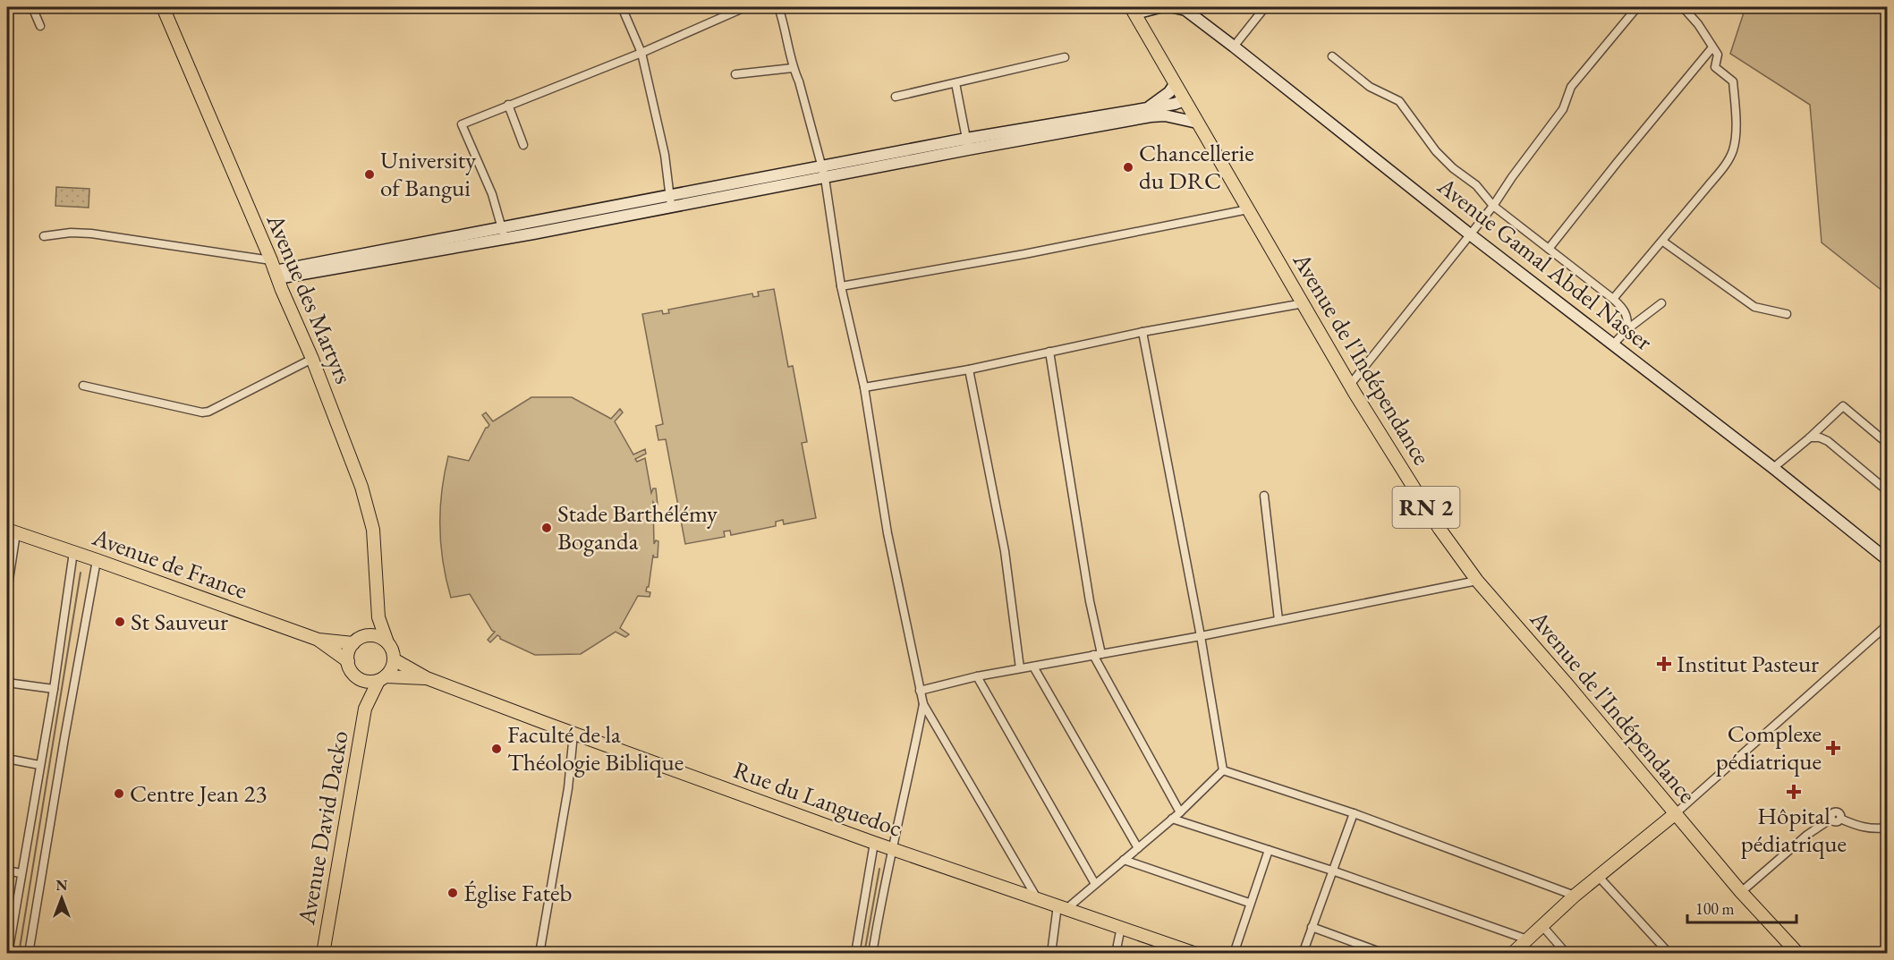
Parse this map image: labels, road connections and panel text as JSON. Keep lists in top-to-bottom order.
{
  "streets": {
    "main road": [
      "Avenue des Martyrs",
      "Avenue de l'Indépendance",
      "RN 2",
      "Avenue de France",
      "Rue du Languedoc",
      "Avenue David Dacko"
    ],
    "street": ["Avenue Gamal Abdel Nasser"]
  },
  "crossings": [
    ["Avenue des Martyrs", "Avenue de France"],
    ["Avenue des Martyrs", "Rue du Languedoc"],
    ["Avenue des Martyrs", "Avenue David Dacko"],
    ["Avenue de France", "Rue du Languedoc"],
    ["Avenue de France", "Avenue David Dacko"],
    ["Rue du Languedoc", "Avenue David Dacko"]
  ],
  "places": {
    "other": [
      "Chancellerie du DRC",
      "University of Bangui",
      "Stade Barthélémy Boganda",
      "St Sauveur",
      "Faculté de la Théologie Biblique",
      "Centre Jean 23",
      "Église Fateb"
    ],
    "health": ["Institut Pasteur", "Complexe pédiatrique", "Hôpital pédiatrique"]
  },
  "scale_bar": "100 m",
  "north": "top"
}
